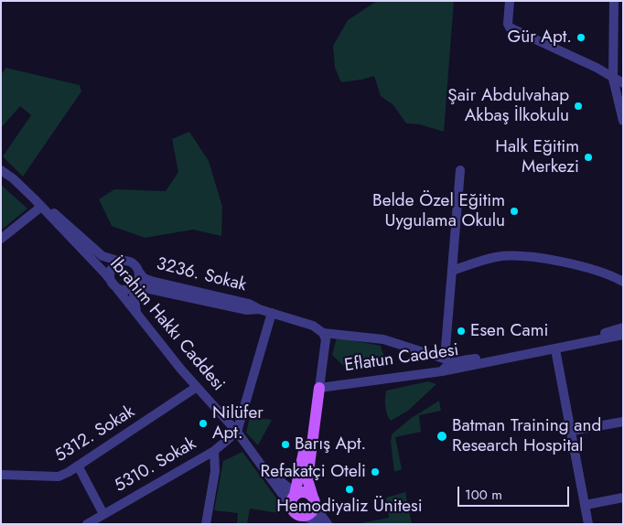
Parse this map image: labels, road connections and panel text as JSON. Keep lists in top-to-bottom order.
{
  "streets": {
    "street": [
      "3236. Sokak",
      "İbrahim Hakkı Caddesi",
      "Eflatun Caddesi",
      "5312. Sokak",
      "5310. Sokak"
    ]
  },
  "crossings": [
    ["3236. Sokak", "İbrahim Hakkı Caddesi"],
    ["İbrahim Hakkı Caddesi", "5312. Sokak"],
    ["İbrahim Hakkı Caddesi", "5310. Sokak"]
  ],
  "places": [
    "Gür Apt.",
    "Şair Abdulvahap Akbaş İlkokulu",
    "Halk Eğitim Merkezi",
    "Belde Özel Eğitim Uygulama Okulu",
    "Esen Cami",
    "Nilüfer Apt.",
    "Batman Training and Research Hospital",
    "Barış Apt.",
    "Refakatçi Oteli",
    "Hemodiyaliz Ünitesi"
  ],
  "scale_bar": "100 m"
}
